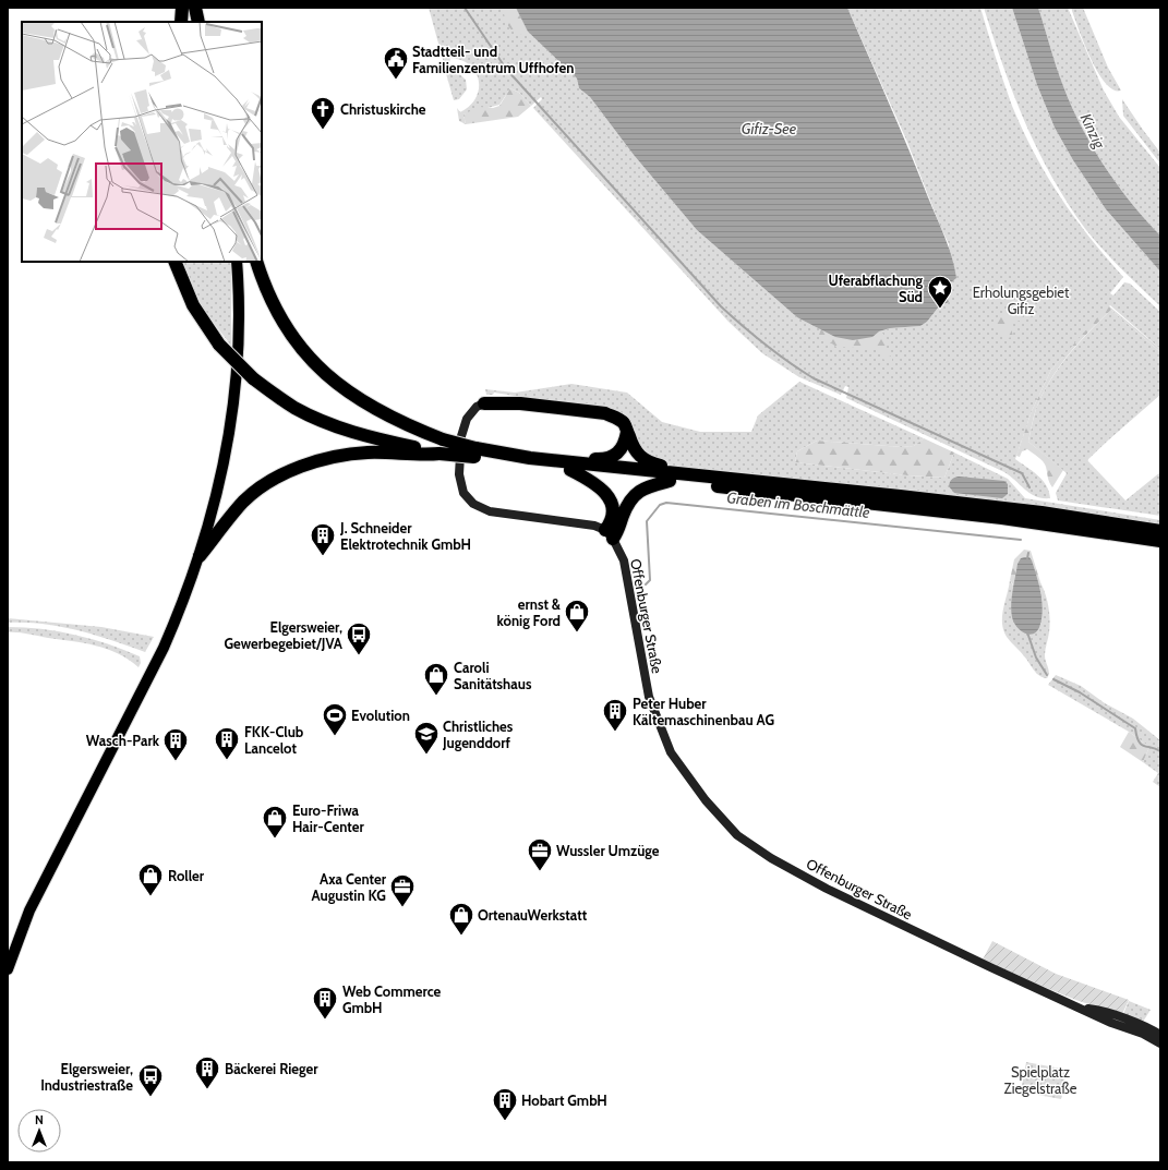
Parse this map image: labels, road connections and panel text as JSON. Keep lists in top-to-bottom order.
{
  "streets": {
    "street": ["Offenburger Straße"]
  },
  "water": ["Gifiz-See", "Kinzig", "Graben im Boschmättle"],
  "parks": ["Erholungsgebiet Gifiz", "Spielplatz Ziegelstraße"],
  "places": {
    "public building": ["Stadtteil- und Familienzentrum Uffhofen"],
    "church": ["Christuskirche"],
    "place": ["Uferabflachung Süd"],
    "building": [
      "J. Schneider Elektrotechnik GmbH",
      "Peter Huber Kältemaschinenbau AG",
      "FKK-Club Lancelot",
      "Wasch-Park",
      "Web Commerce GmbH",
      "Bäckerei Rieger",
      "Hobart GmbH"
    ],
    "shop": [
      "ernst & könig Ford",
      "Caroli Sanitätshaus",
      "Euro-Friwa Hair-Center",
      "Roller",
      "OrtenauWerkstatt"
    ],
    "bus stop": ["Elgersweier, Gewerbegebiet/JVA", "Elgersweier, Industriestraße"],
    "sports": ["Evolution"],
    "school or university": ["Christliches Jugenddorf"],
    "office": ["Wussler Umzüge", "Axa Center Augustin KG"]
  },
  "north": "top"
}
